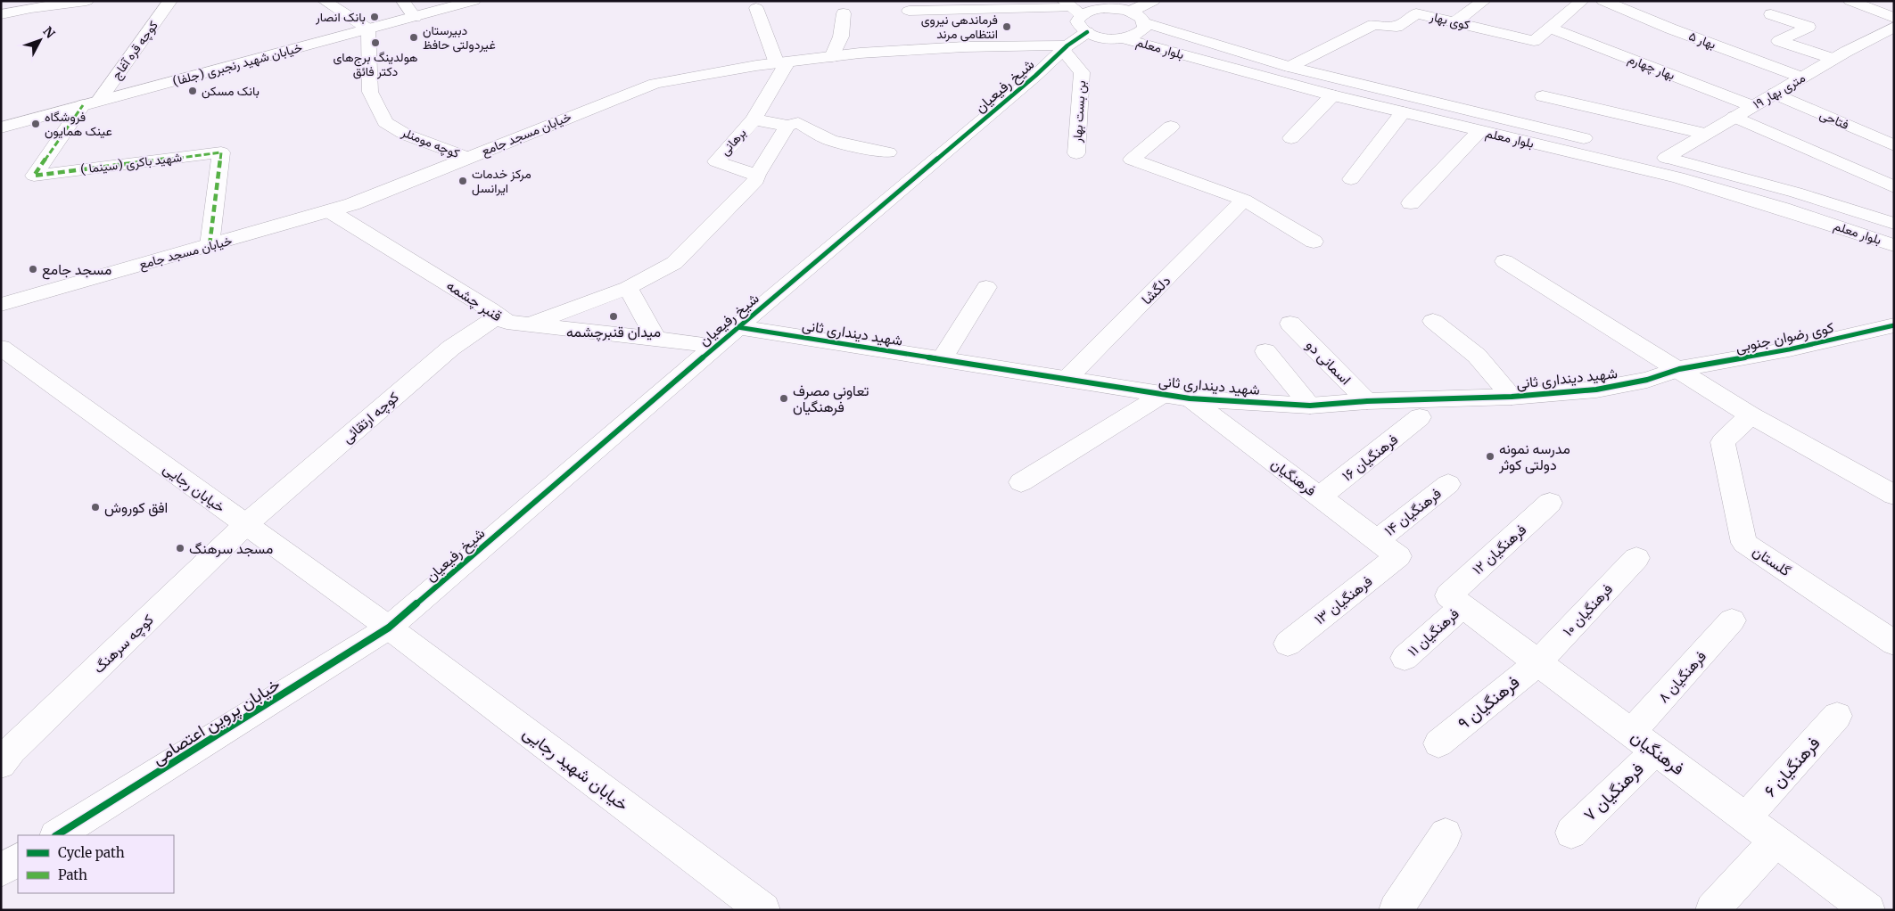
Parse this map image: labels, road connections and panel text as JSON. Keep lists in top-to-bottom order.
{
  "streets": {
    "street": [
      "کوی بهار",
      "بهار ۵",
      "بلوار معلم",
      "کوچه قره آغاج",
      "خیابان شهید رنجبری (جلفا)",
      "بهار چهارم",
      "شیخ رفیعیان",
      "۱۹ متری بهار",
      "بن بست بهار",
      "فتاحی",
      "خیابان مسجد جامع",
      "برهانی",
      "کوچه مومنلر",
      "شهید باکری (سینما )",
      "دلگشا",
      "قنبر چشمه",
      "شهید دینداری ثانی",
      "کوی رضوان جنوبی",
      "اسمانی دو",
      "کوچه ارتقائی",
      "فرهنگیان ۱۶",
      "فرهنگیان",
      "خیابان رجایی",
      "فرهنگیان ۱۴",
      "فرهنگیان ۱۲",
      "گلستان",
      "فرهنگیان ۱۳",
      "فرهنگیان ۱۰",
      "فرهنگیان ۱۱",
      "کوچه سرهنگ",
      "فرهنگیان ۸",
      "فرهنگیان ۹",
      "خیابان پروین اعتصامی",
      "فرهنگیان ۶",
      "خیابان شهید رجایی",
      "فرهنگیان ۷"
    ]
  },
  "crossings": [
    ["کوی بهار", "بلوار معلم"],
    ["کوی بهار", "بهار چهارم"],
    ["بهار ۵", "۱۹ متری بهار"],
    ["بلوار معلم", "شیخ رفیعیان"],
    ["بلوار معلم", "۱۹ متری بهار"],
    ["کوچه قره آغاج", "خیابان شهید رنجبری (جلفا)"],
    ["کوچه قره آغاج", "شهید باکری (سینما )"],
    ["خیابان شهید رنجبری (جلفا)", "کوچه مومنلر"],
    ["خیابان شهید رنجبری (جلفا)", "شهید باکری (سینما )"],
    ["بهار چهارم", "۱۹ متری بهار"],
    ["شیخ رفیعیان", "بن بست بهار"],
    ["شیخ رفیعیان", "خیابان مسجد جامع"],
    ["شیخ رفیعیان", "قنبر چشمه"],
    ["شیخ رفیعیان", "شهید دینداری ثانی"],
    ["شیخ رفیعیان", "خیابان رجایی"],
    ["شیخ رفیعیان", "خیابان پروین اعتصامی"],
    ["شیخ رفیعیان", "خیابان شهید رجایی"],
    ["۱۹ متری بهار", "فتاحی"],
    ["بن بست بهار", "خیابان مسجد جامع"],
    ["خیابان مسجد جامع", "کوچه مومنلر"],
    ["خیابان مسجد جامع", "شهید باکری (سینما )"],
    ["خیابان مسجد جامع", "قنبر چشمه"],
    ["دلگشا", "شهید دینداری ثانی"],
    ["قنبر چشمه", "کوچه ارتقائی"],
    ["شهید دینداری ثانی", "کوی رضوان جنوبی"],
    ["شهید دینداری ثانی", "اسمانی دو"],
    ["شهید دینداری ثانی", "فرهنگیان"],
    ["کوچه ارتقائی", "خیابان رجایی"],
    ["کوچه ارتقائی", "کوچه سرهنگ"],
    ["فرهنگیان ۱۶", "فرهنگیان"],
    ["فرهنگیان", "فرهنگیان ۱۴"],
    ["فرهنگیان", "فرهنگیان ۱۲"],
    ["فرهنگیان", "فرهنگیان ۱۳"],
    ["فرهنگیان", "فرهنگیان ۱۰"],
    ["فرهنگیان", "فرهنگیان ۱۱"],
    ["فرهنگیان", "فرهنگیان ۸"],
    ["فرهنگیان", "فرهنگیان ۹"],
    ["فرهنگیان", "فرهنگیان ۶"],
    ["فرهنگیان", "فرهنگیان ۷"],
    ["خیابان رجایی", "کوچه سرهنگ"],
    ["خیابان رجایی", "خیابان پروین اعتصامی"],
    ["خیابان رجایی", "خیابان شهید رجایی"],
    ["فرهنگیان ۱۴", "فرهنگیان ۱۳"],
    ["فرهنگیان ۱۲", "فرهنگیان ۱۱"],
    ["فرهنگیان ۱۰", "فرهنگیان ۹"],
    ["خیابان پروین اعتصامی", "خیابان شهید رجایی"]
  ],
  "places": [
    "بانک انصار",
    "فرماندهی نیروی انتظامی مرند",
    "دبیرستان غیردولتی حافظ",
    "هولدینگ برج‌های دکتر فائق",
    "بانک مسکن",
    "فروشگاه عینک همایون",
    "مرکز خدمات ایرانسل",
    "مسجد جامع",
    "میدان قنبرچشمه",
    "تعاونی مصرف فرهنگیان",
    "مدرسه نمونه دولتی کوثر",
    "افق کوروش",
    "مسجد سرهنگ"
  ],
  "legend": ["Cycle path", "Path"],
  "north": "top right"
}
